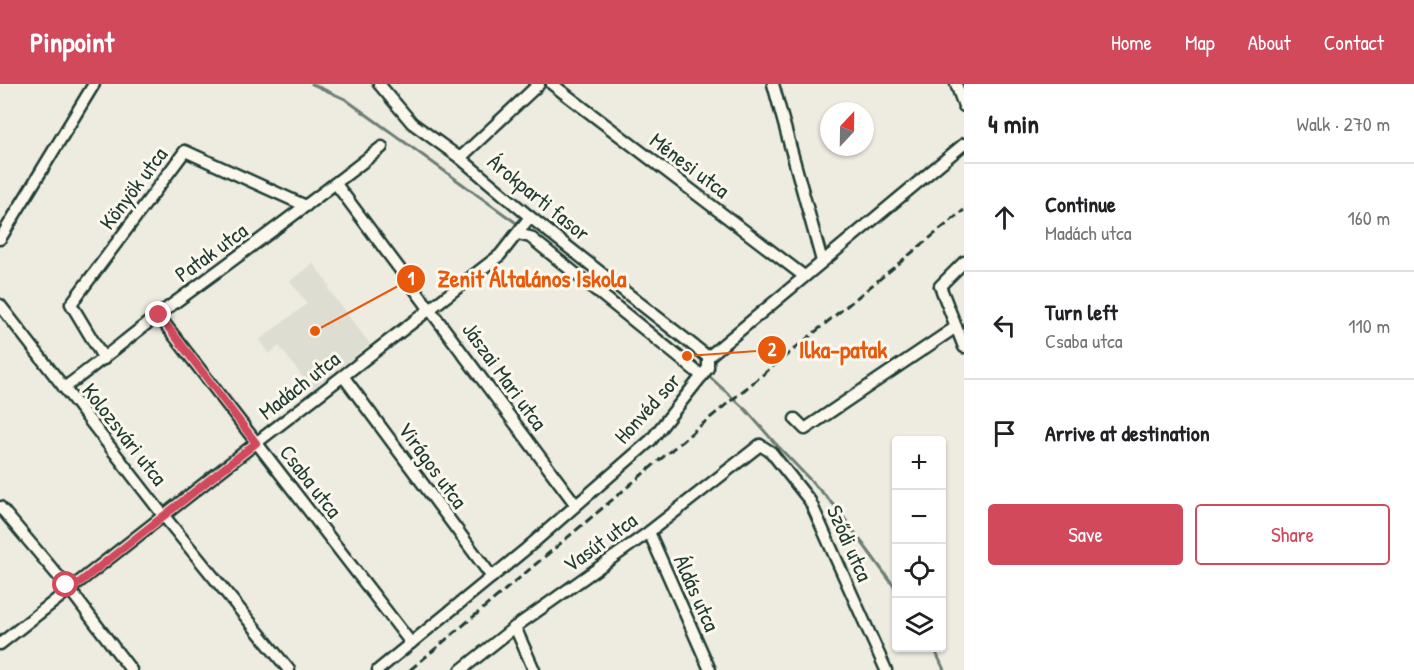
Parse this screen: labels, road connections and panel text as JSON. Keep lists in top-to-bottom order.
{
  "streets": {
    "street": [
      "Ménesi utca",
      "Könyök utca",
      "Árokparti fasor",
      "Patak utca",
      "Jászai Mari utca",
      "Madách utca",
      "Honvéd sor",
      "Kolozsvári utca",
      "Virágos utca",
      "Csaba utca",
      "Vasút utca",
      "Sződi utca",
      "Áldás utca"
    ]
  },
  "crossings": [
    ["Ménesi utca", "Honvéd sor"],
    ["Könyök utca", "Patak utca"],
    ["Árokparti fasor", "Madách utca"],
    ["Árokparti fasor", "Honvéd sor"],
    ["Patak utca", "Jászai Mari utca"],
    ["Patak utca", "Kolozsvári utca"],
    ["Patak utca", "Csaba utca"],
    ["Jászai Mari utca", "Madách utca"],
    ["Jászai Mari utca", "Honvéd sor"],
    ["Madách utca", "Kolozsvári utca"],
    ["Madách utca", "Virágos utca"],
    ["Madách utca", "Csaba utca"],
    ["Honvéd sor", "Virágos utca"],
    ["Honvéd sor", "Csaba utca"],
    ["Vasút utca", "Sződi utca"],
    ["Vasút utca", "Áldás utca"]
  ],
  "places": ["Zenit Általános Iskola", "Ilka-patak"],
  "north": "top",
  "page": {
    "header": "Pinpoint",
    "nav": [
      "Home",
      "Map",
      "About",
      "Contact"
    ],
    "heading": ["4 min", "Walk · 270 m"],
    "list": [
      ["Continue", "Madách utca", "160 m"],
      ["Turn left", "Csaba utca", "110 m"],
      "Arrive at destination"
    ],
    "map_buttons": ["+", "−"],
    "buttons": ["Save", "Share"]
  }
}
